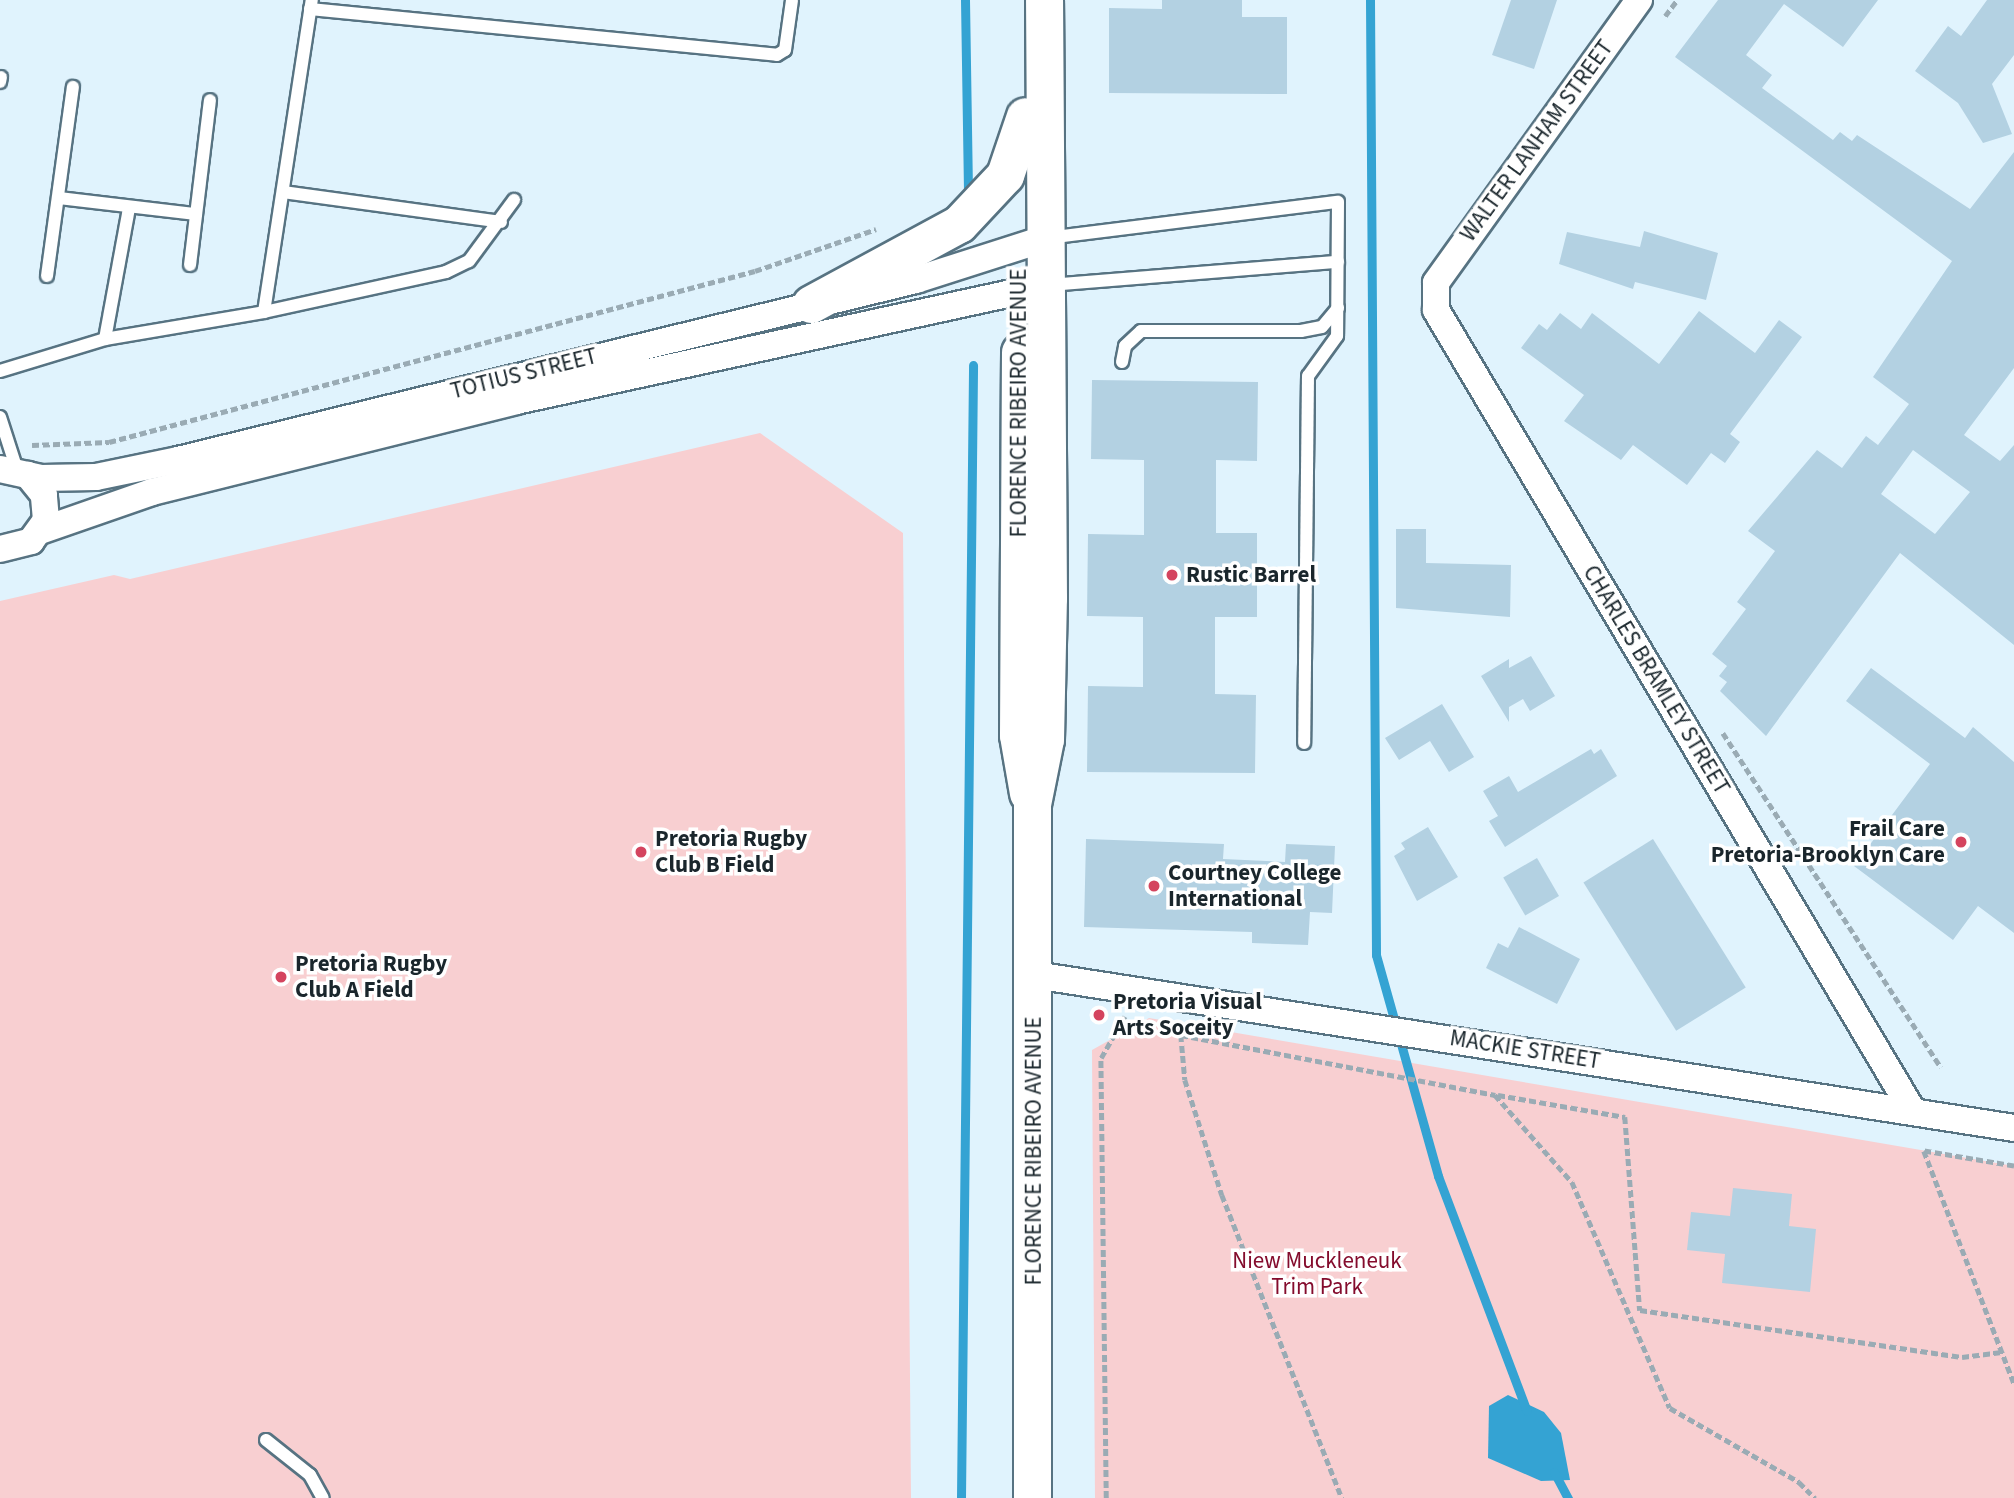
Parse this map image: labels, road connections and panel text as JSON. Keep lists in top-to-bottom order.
{
  "streets": {
    "main road": ["FLORENCE RIBEIRO AVENUE"],
    "street": [
      "WALTER LANHAM STREET",
      "TOTIUS STREET",
      "CHARLES BRAMLEY STREET",
      "MACKIE STREET"
    ]
  },
  "crossings": [
    ["WALTER LANHAM STREET", "CHARLES BRAMLEY STREET"],
    ["TOTIUS STREET", "FLORENCE RIBEIRO AVENUE"],
    ["FLORENCE RIBEIRO AVENUE", "MACKIE STREET"],
    ["CHARLES BRAMLEY STREET", "MACKIE STREET"]
  ],
  "parks": ["Niew Muckleneuk Trim Park"],
  "places": [
    "Rustic Barrel",
    "Frail Care Pretoria-Brooklyn Care",
    "Pretoria Rugby Club B Field",
    "Courtney College International",
    "Pretoria Rugby Club A Field",
    "Pretoria Visual Arts Soceity"
  ]
}
